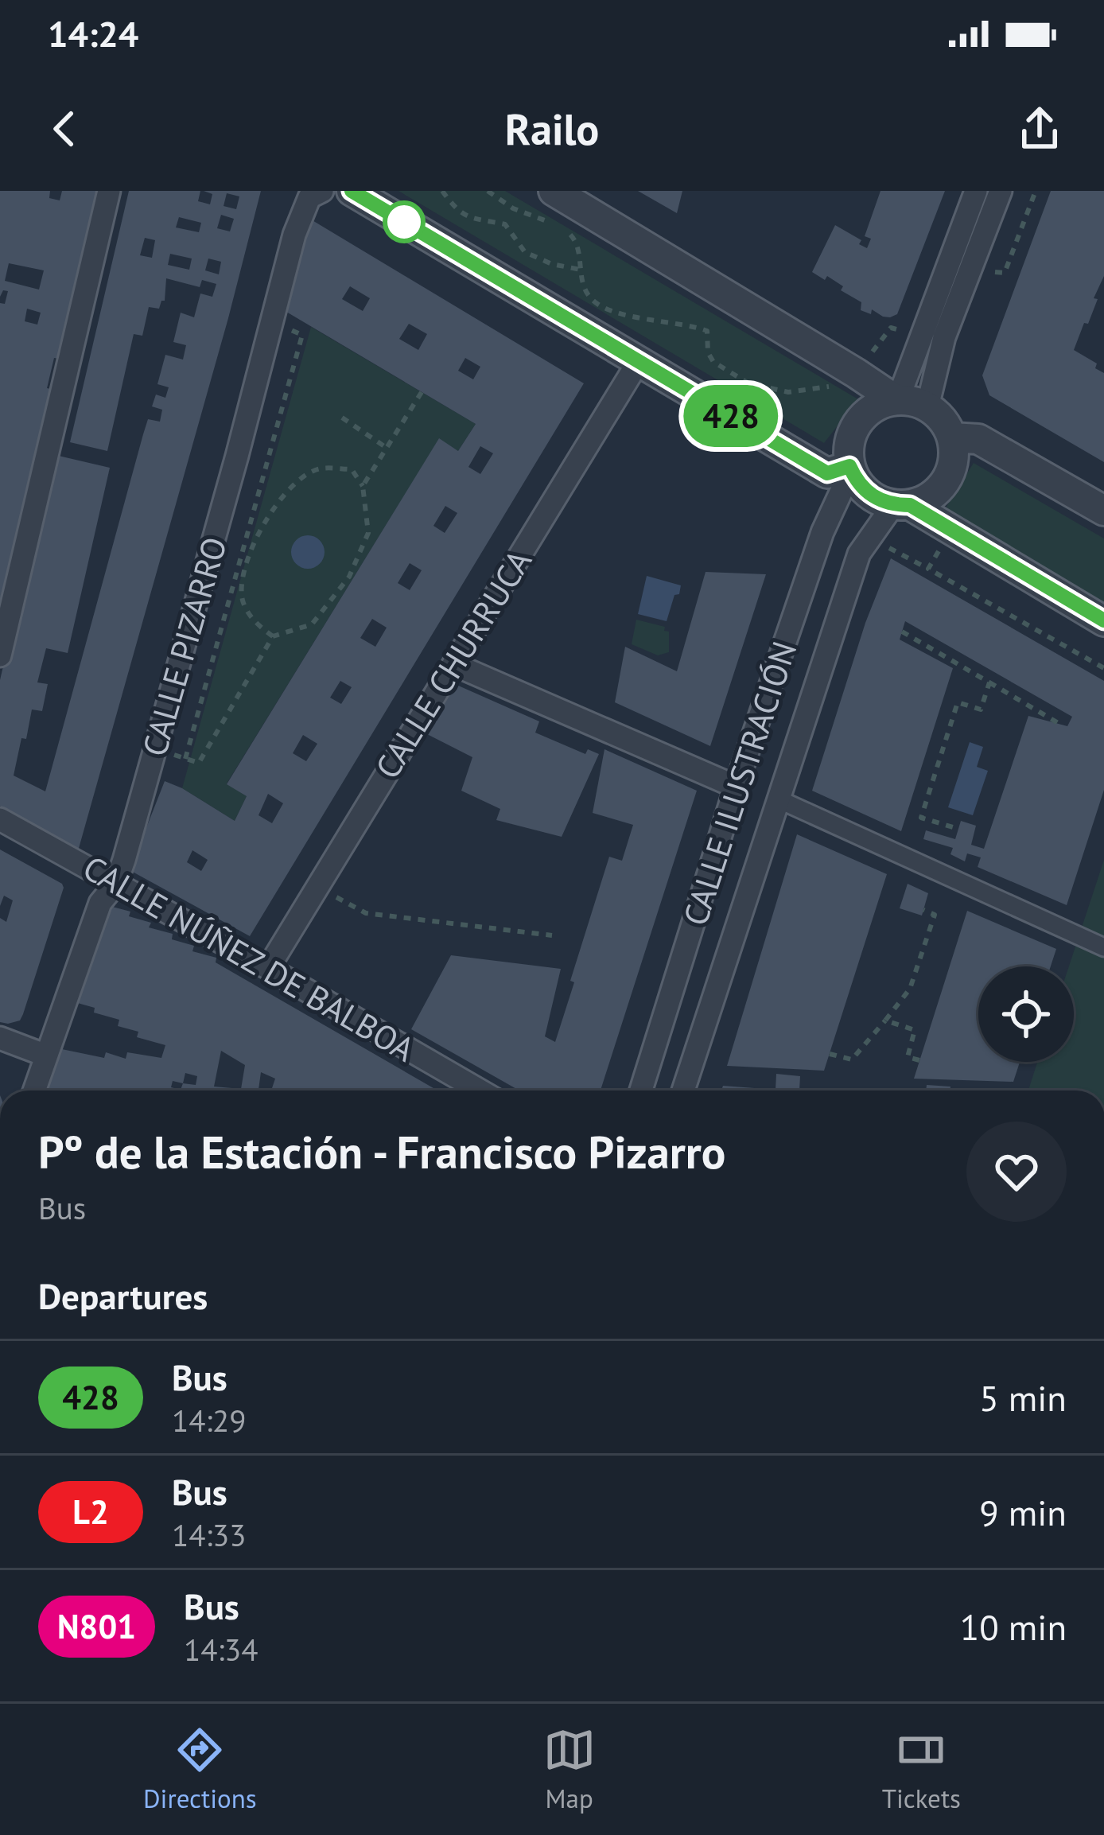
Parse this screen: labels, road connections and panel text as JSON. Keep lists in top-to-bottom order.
{
  "streets": {
    "street": [
      "CALLE PIZARRO",
      "CALLE CHURRUCA",
      "CALLE ILUSTRACIÓN",
      "CALLE NÚÑEZ DE BALBOA"
    ]
  },
  "crossings": [
    ["CALLE PIZARRO", "CALLE NÚÑEZ DE BALBOA"],
    ["CALLE CHURRUCA", "CALLE NÚÑEZ DE BALBOA"]
  ],
  "lines": ["bus line 428"],
  "page": {
    "status": "14:24",
    "header": "Railo",
    "on_map": "428",
    "heading": [
      ["Pº de la Estación - Francisco Pizarro", "Bus"],
      "Departures"
    ],
    "list": [
      {
        "mark": "428",
        "name": "Bus",
        "note": "14:29",
        "value": "5 min"
      },
      {
        "mark": "L2",
        "name": "Bus",
        "note": "14:33",
        "value": "9 min"
      },
      {
        "mark": "N801",
        "name": "Bus",
        "note": "14:34",
        "value": "10 min"
      }
    ],
    "tabs": ["Directions", "Map", "Tickets"]
  }
}
